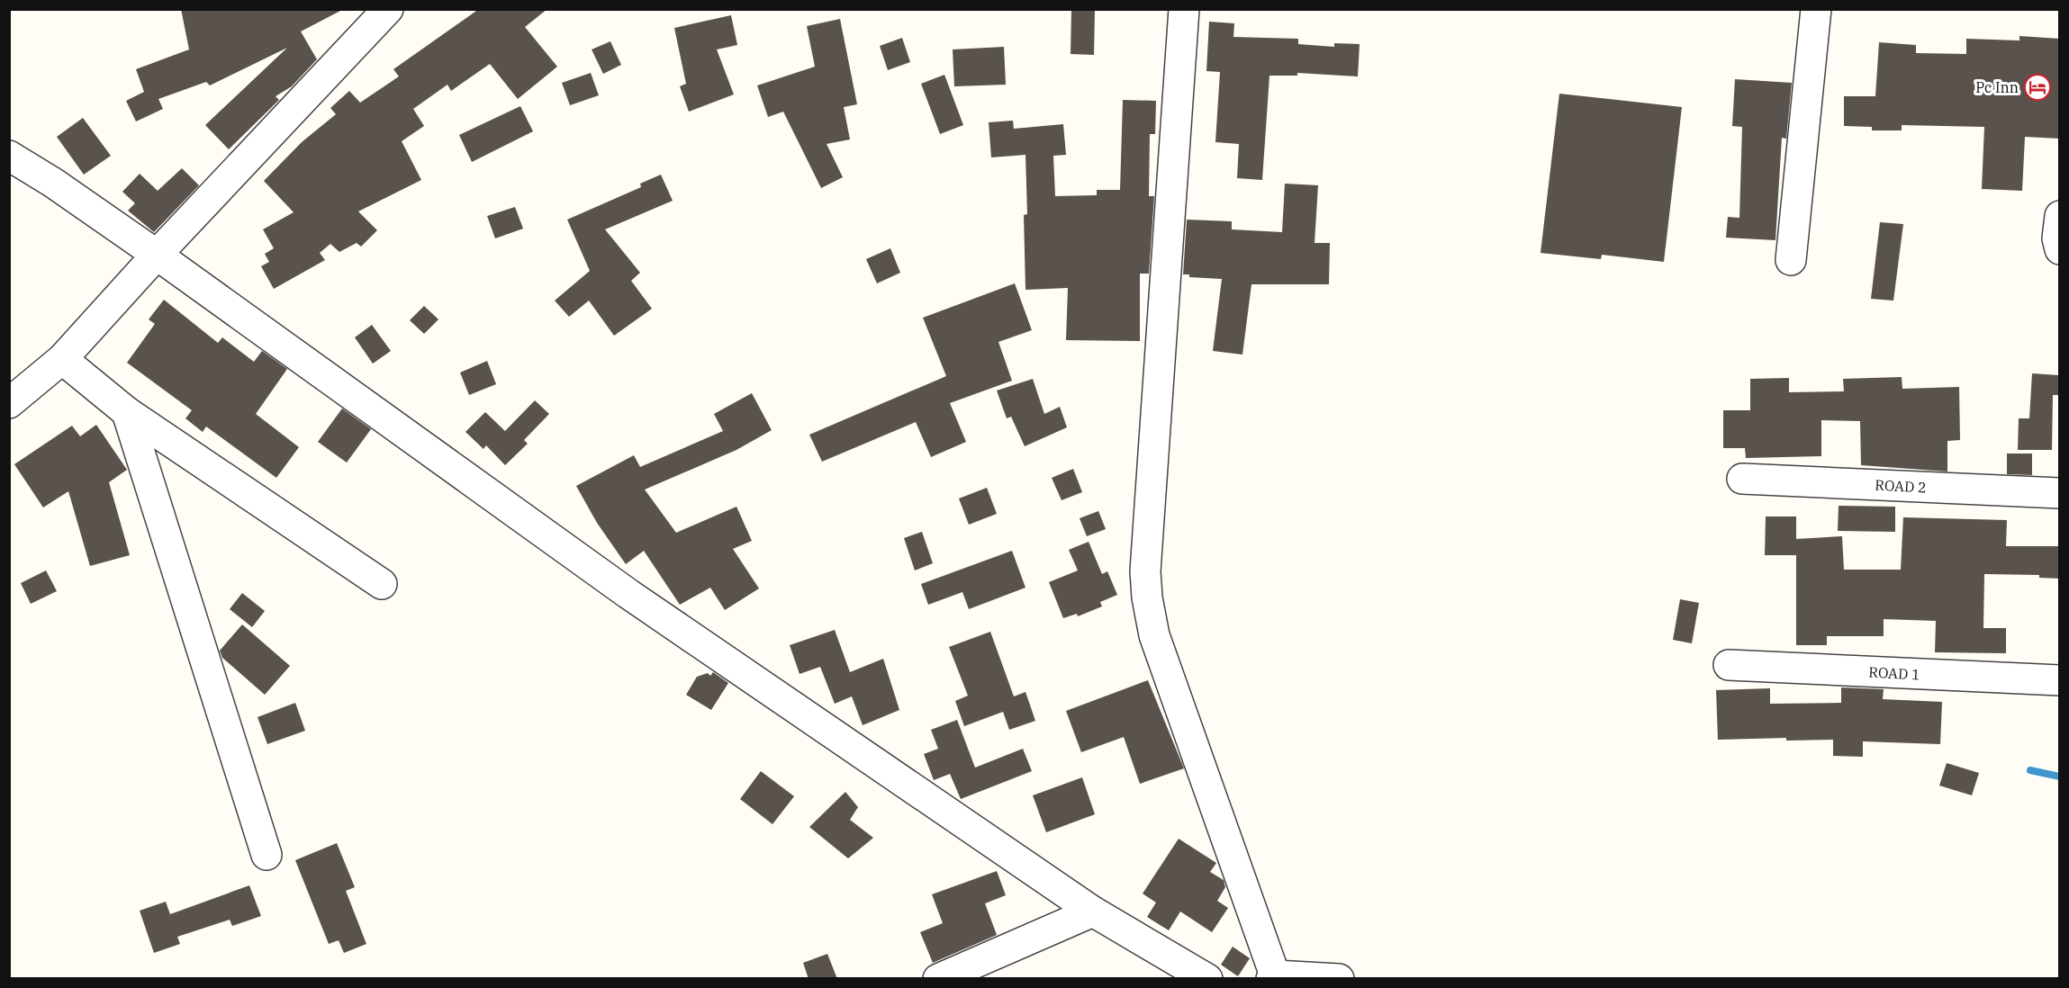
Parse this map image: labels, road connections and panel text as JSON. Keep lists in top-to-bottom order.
{
  "streets": {
    "street": ["ROAD 2", "ROAD 1"]
  },
  "places": {
    "hotel": ["Pc Inn"]
  }
}
